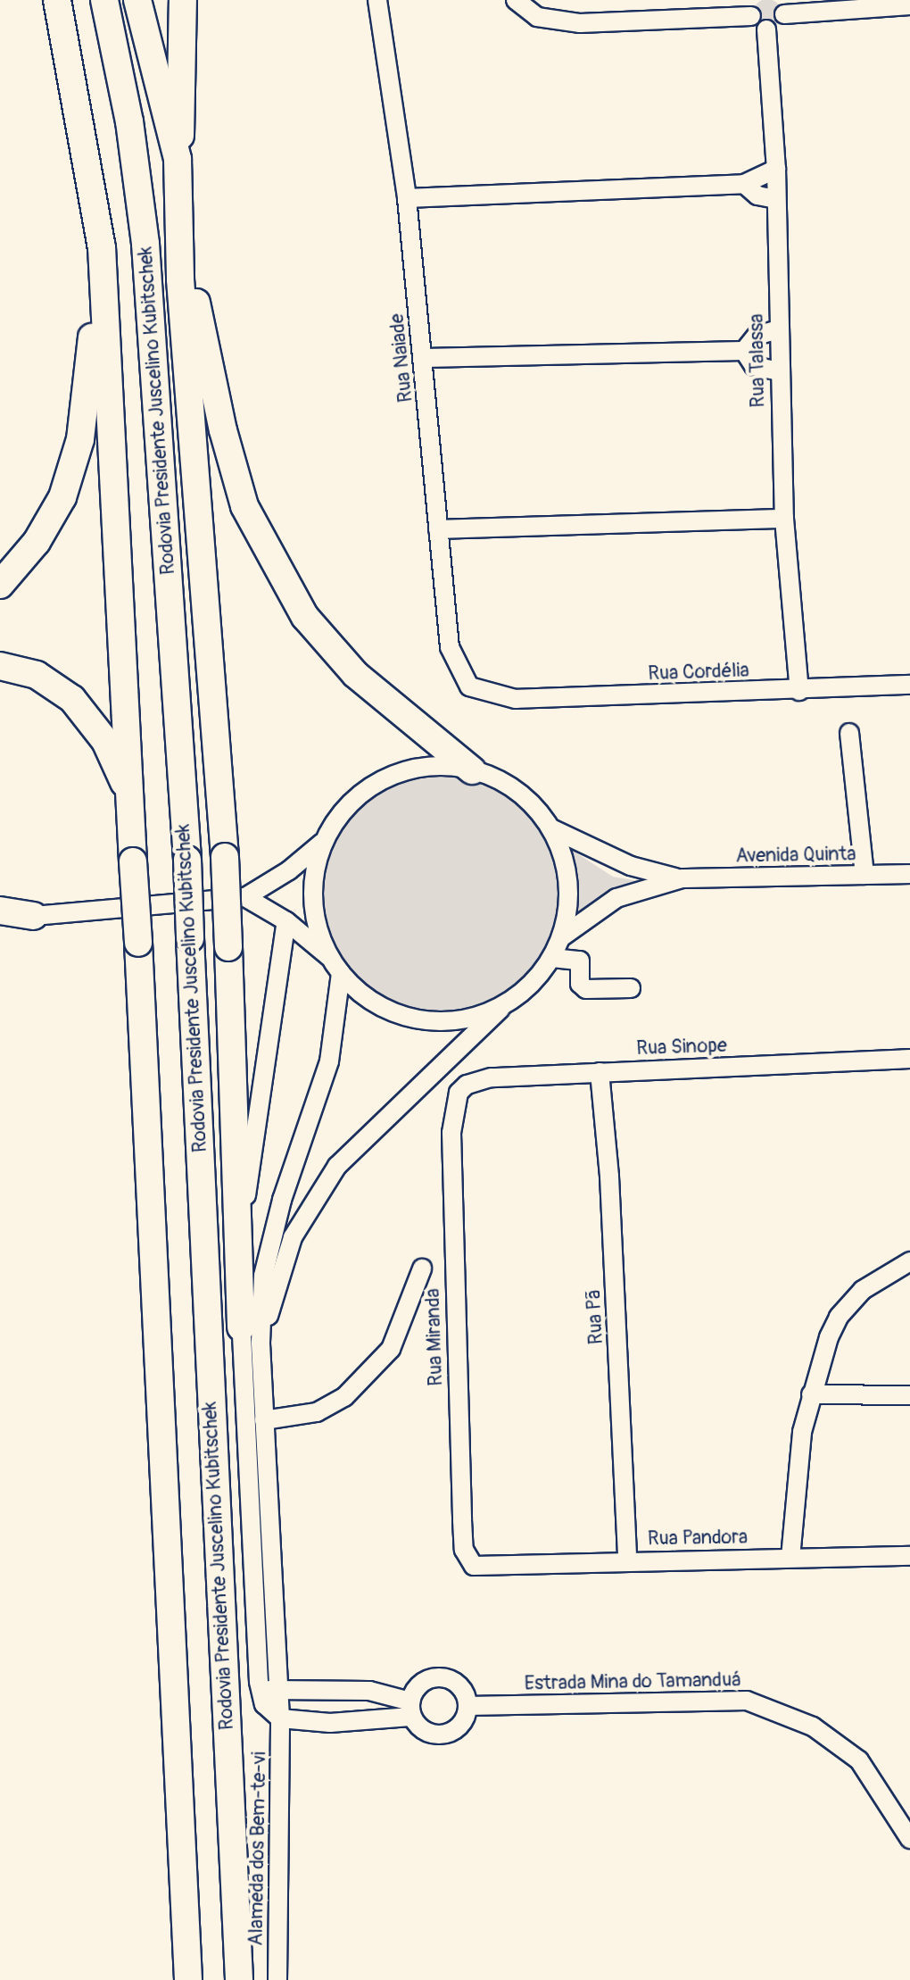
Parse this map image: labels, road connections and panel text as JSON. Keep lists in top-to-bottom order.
{
  "streets": {
    "highway": ["Rodovia Presidente Juscelino Kubitschek"],
    "street": [
      "Rua Naiade",
      "Rua Talassa",
      "Rua Cordélia",
      "Avenida Quinta",
      "Rua Sinope",
      "Rua Pã",
      "Rua Miranda",
      "Rua Pandora",
      "Estrada Mina do Tamanduá",
      "Alameda dos Bem-te-vi"
    ]
  },
  "crossings": [
    ["Rua Naiade", "Rua Cordélia"],
    ["Rua Talassa", "Rua Cordélia"],
    ["Rua Sinope", "Rua Pã"],
    ["Rua Sinope", "Rua Miranda"],
    ["Rua Pã", "Rua Pandora"],
    ["Rua Miranda", "Rua Pandora"]
  ]
}
